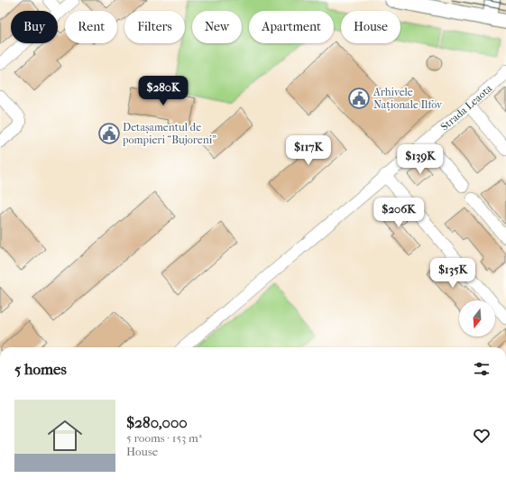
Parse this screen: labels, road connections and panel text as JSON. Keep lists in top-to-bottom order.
{
  "streets": {
    "street": ["Strada Leaota"]
  },
  "places": {
    "public building": ["Arhivele Naționale Ilfov", "Detașamentul de pompieri “Bujoreni”"]
  },
  "north": "bottom",
  "page": {
    "chip": [
      "Buy",
      "Rent",
      "Filters",
      "New",
      "Apartment",
      "House"
    ],
    "price": [
      "$280K",
      "$117K",
      "$139K",
      "$206K",
      "$135K"
    ],
    "heading": "5 homes",
    "list": [
      {
        "name": "$280,000",
        "note": "5 rooms · 153 m² · House"
      }
    ]
  }
}
